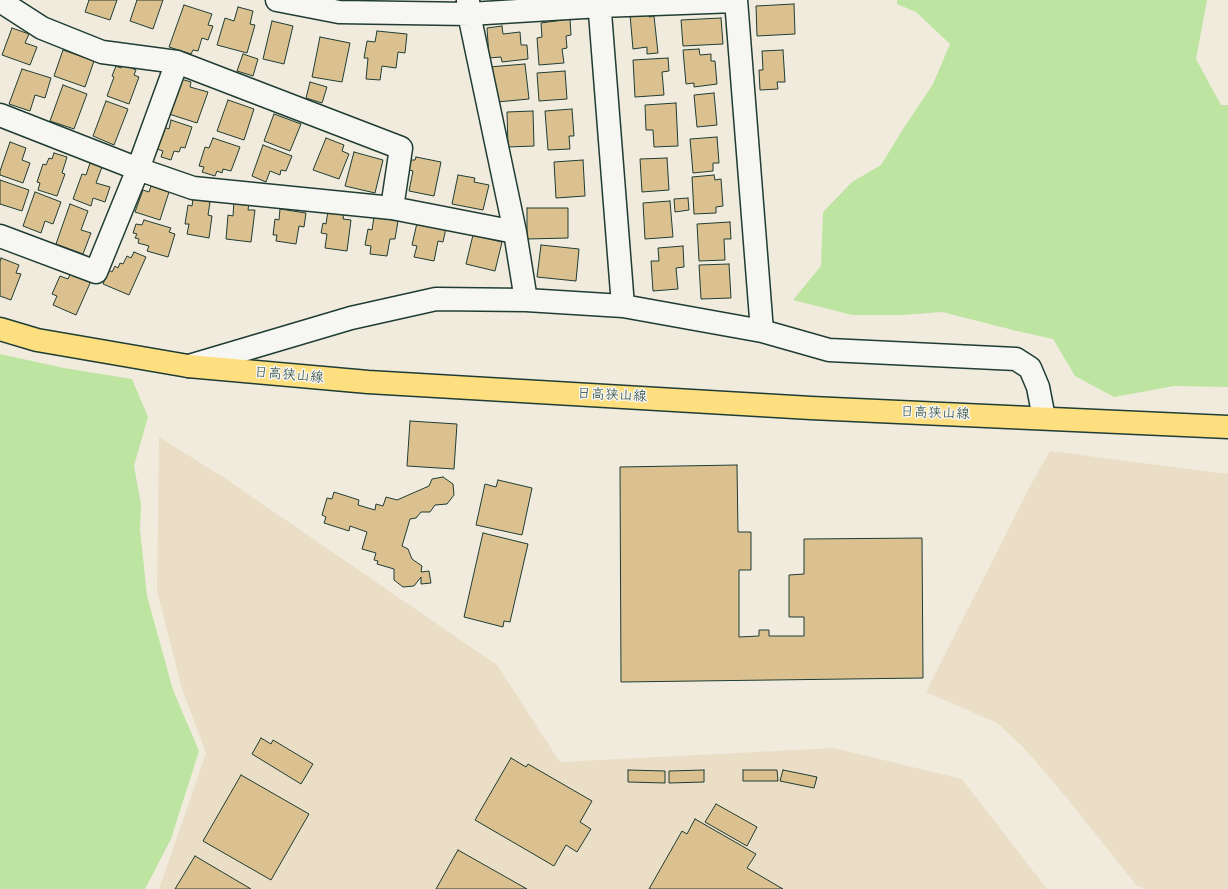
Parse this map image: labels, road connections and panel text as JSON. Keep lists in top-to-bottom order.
{
  "streets": {
    "main road": ["日高狭山線"]
  }
}
